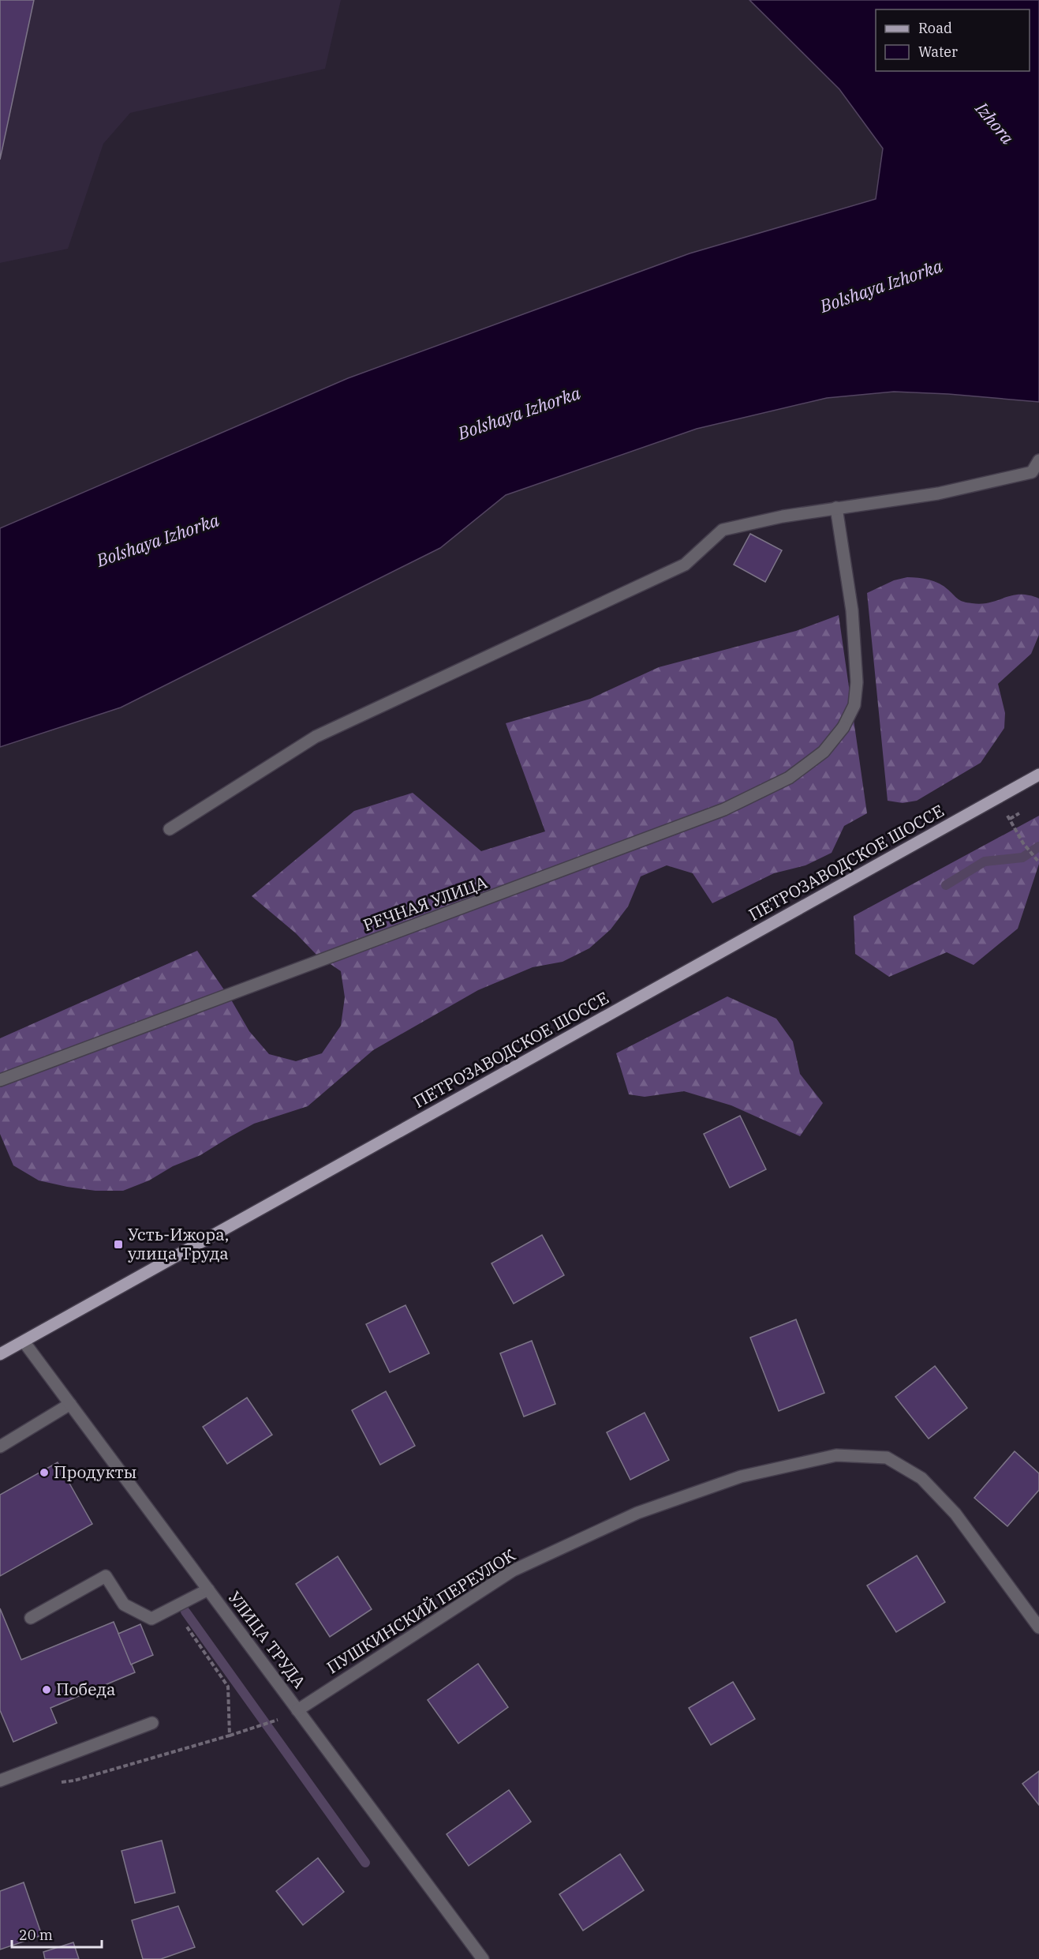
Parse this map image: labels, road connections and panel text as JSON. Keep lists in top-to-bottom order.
{
  "streets": {
    "main road": ["ПЕТРОЗАВОДСКОЕ ШОССЕ"],
    "street": ["РЕЧНАЯ УЛИЦА", "ПУШКИНСКИЙ ПЕРЕУЛОК", "УЛИЦА ТРУДА"]
  },
  "crossings": [
    ["ПЕТРОЗАВОДСКОЕ ШОССЕ", "УЛИЦА ТРУДА"],
    ["ПУШКИНСКИЙ ПЕРЕУЛОК", "УЛИЦА ТРУДА"]
  ],
  "water": ["Izhora", "Bolshaya Izhorka"],
  "places": {
    "transit": ["Усть-Ижора, улица Труда"],
    "other": ["Продукты", "Победа"]
  },
  "legend": ["Road", "Water"],
  "scale_bar": "20 m"
}
